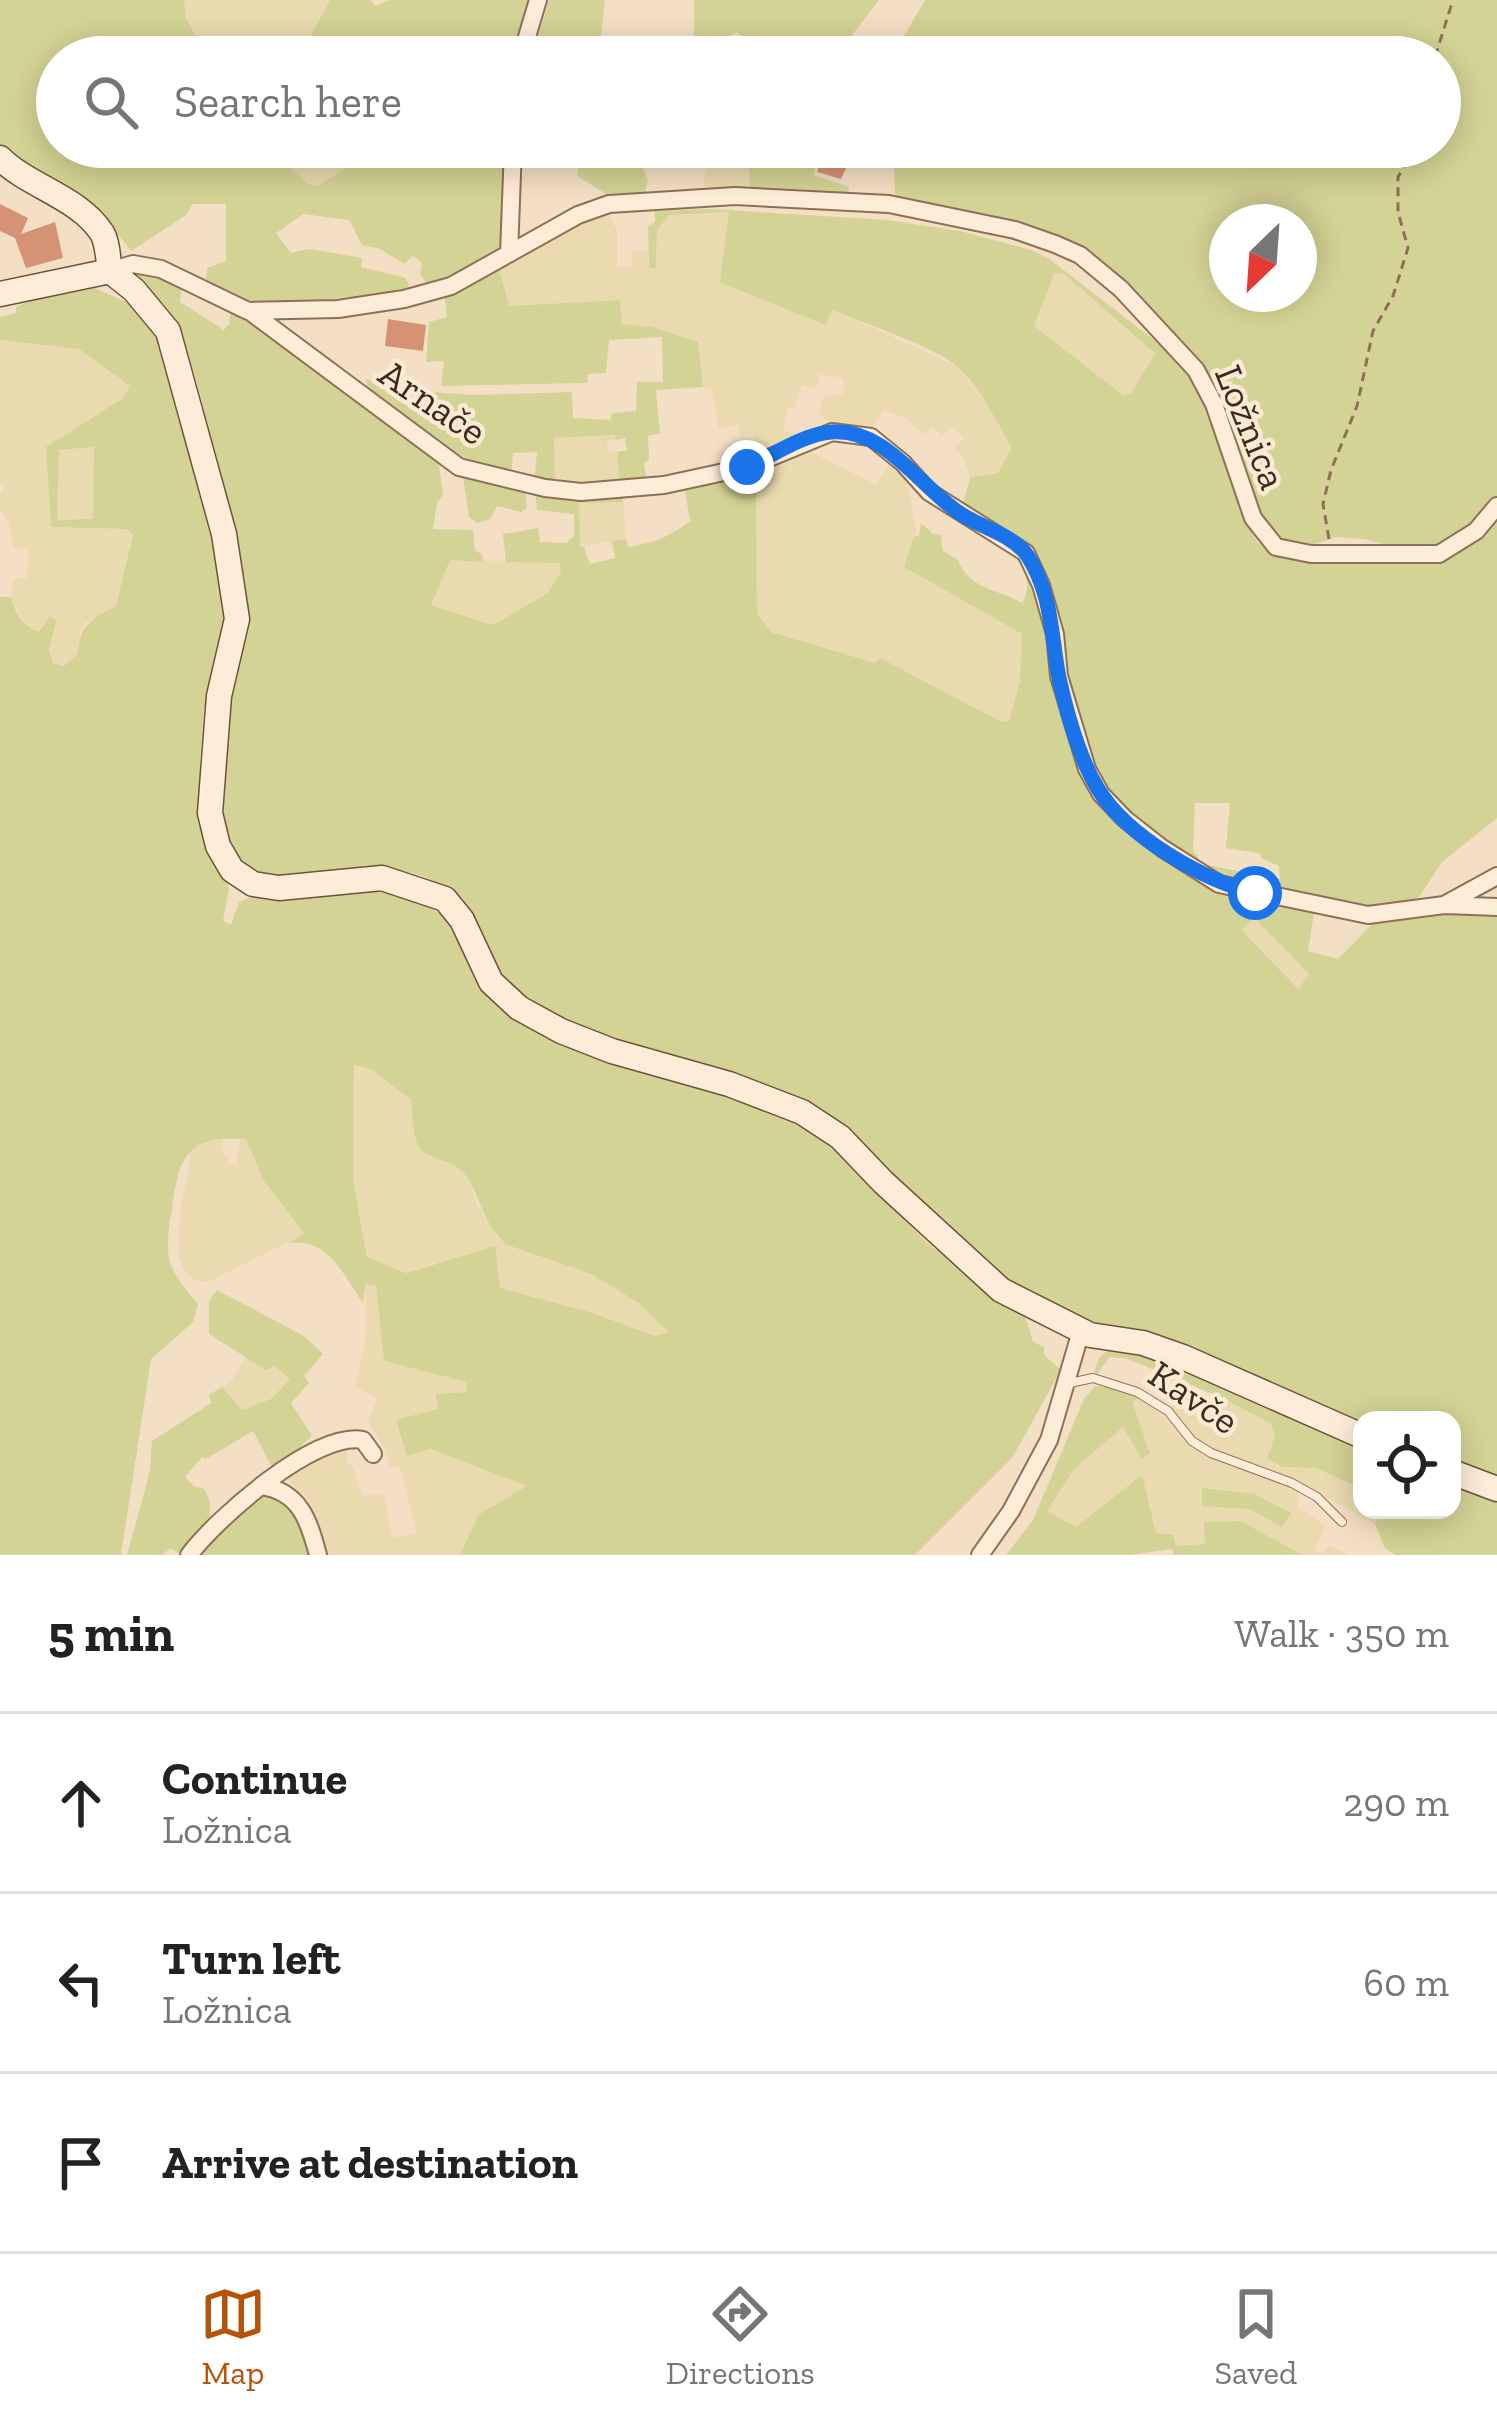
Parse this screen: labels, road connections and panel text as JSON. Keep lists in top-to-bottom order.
{
  "streets": {
    "street": ["Arnače", "Ložnica"],
    "lane": ["Kavče"]
  },
  "crossings": [
    ["Arnače", "Ložnica"]
  ],
  "north": "bottom left",
  "page": {
    "search": "Search here",
    "heading": ["5 min", "Walk · 350 m"],
    "list": [
      ["Continue", "Ložnica", "290 m"],
      ["Turn left", "Ložnica", "60 m"],
      "Arrive at destination"
    ],
    "nav": ["Map", "Directions", "Saved"]
  }
}
